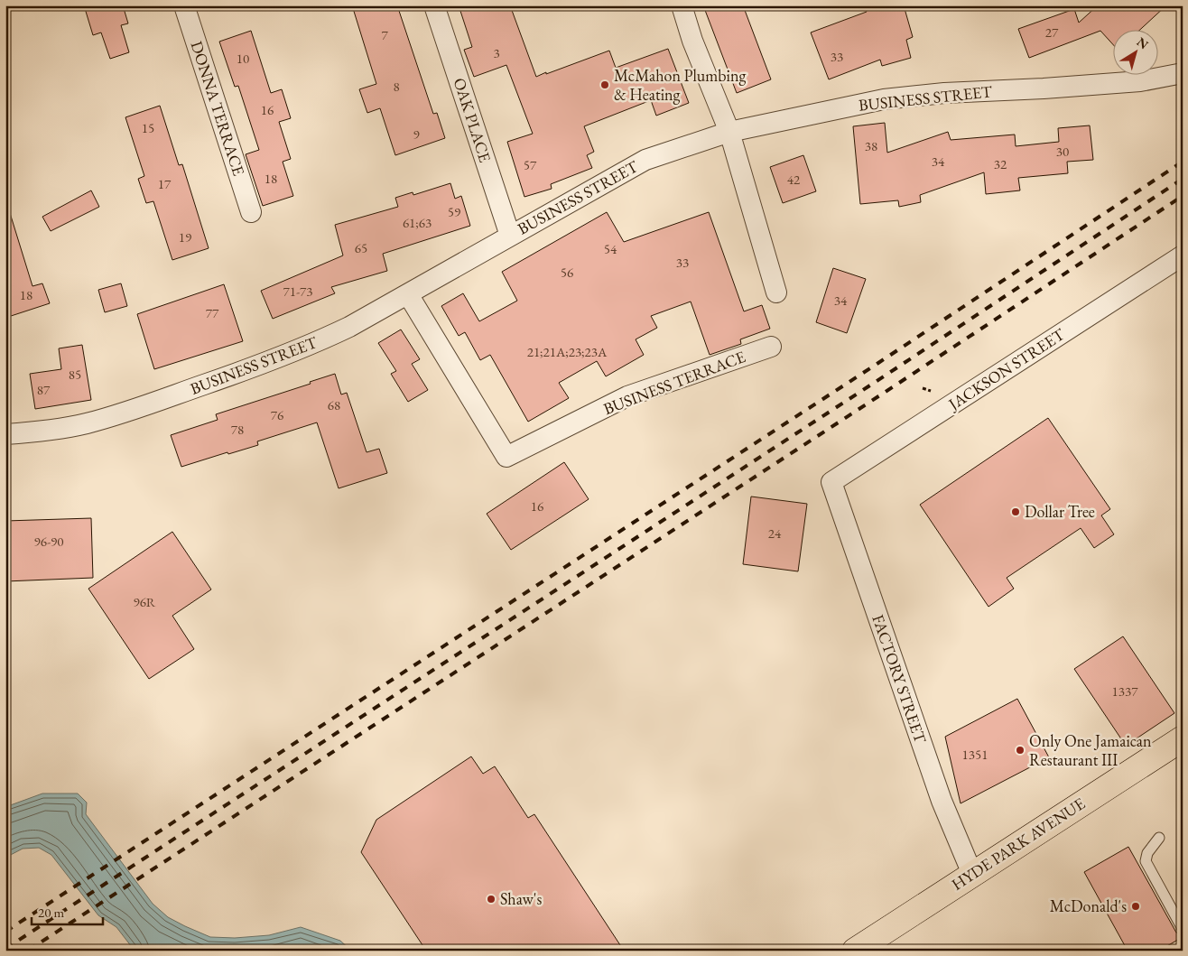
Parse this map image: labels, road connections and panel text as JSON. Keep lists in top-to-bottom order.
{
  "streets": {
    "main road": ["HYDE PARK AVENUE"],
    "street": [
      "BUSINESS STREET",
      "DONNA TERRACE",
      "OAK PLACE",
      "JACKSON STREET",
      "BUSINESS TERRACE",
      "FACTORY STREET"
    ]
  },
  "crossings": [
    ["BUSINESS STREET", "OAK PLACE"],
    ["BUSINESS STREET", "BUSINESS TERRACE"],
    ["JACKSON STREET", "FACTORY STREET"],
    ["FACTORY STREET", "HYDE PARK AVENUE"]
  ],
  "places": [
    "McMahon Plumbing & Heating",
    "Dollar Tree",
    "Only One Jamaican Restaurant III",
    "Shaw's",
    "McDonald's"
  ],
  "house_numbers": [
    "27",
    "7",
    "3",
    "33",
    "10",
    "8",
    "16",
    "15",
    "9",
    "38",
    "30",
    "34",
    "32",
    "57",
    "18",
    "42",
    "17",
    "59",
    "61;63",
    "19",
    "65",
    "54",
    "33",
    "56",
    "71-73",
    "18",
    "34",
    "77",
    "21;21A;23;23A",
    "85",
    "87",
    "68",
    "76",
    "78",
    "16",
    "24",
    "96-90",
    "96R",
    "1337",
    "1351"
  ],
  "scale_bar": "20 m",
  "north": "top right"
}
